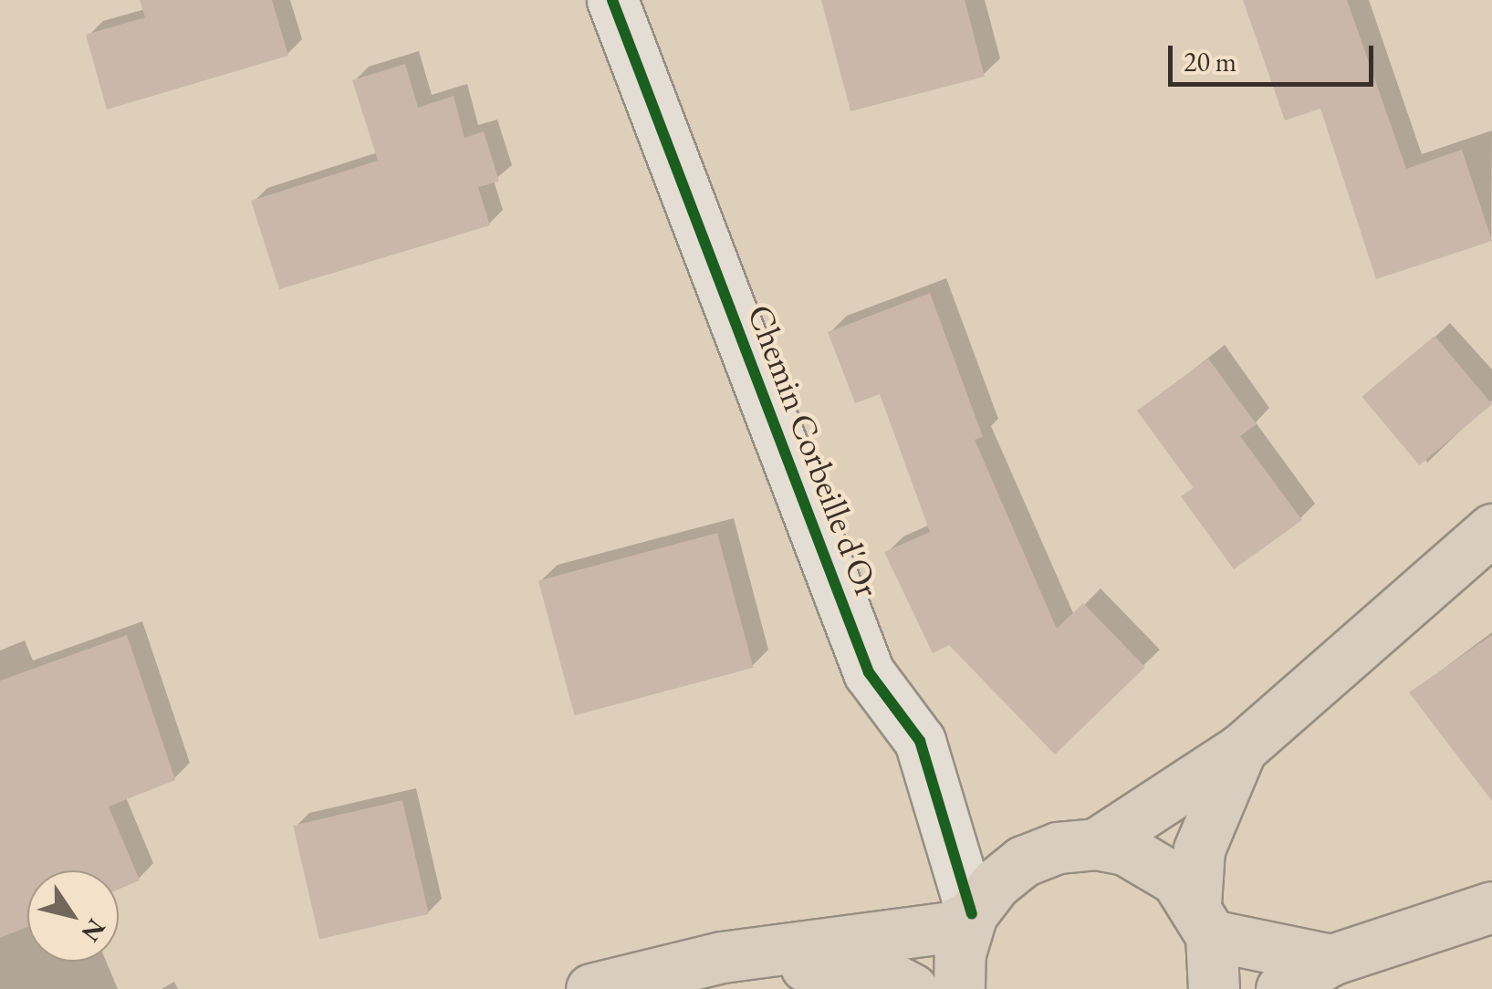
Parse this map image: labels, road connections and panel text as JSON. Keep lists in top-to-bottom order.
{
  "streets": {
    "street": ["Chemin Corbeille d'Or"]
  },
  "scale_bar": "20 m",
  "north": "bottom right"
}
